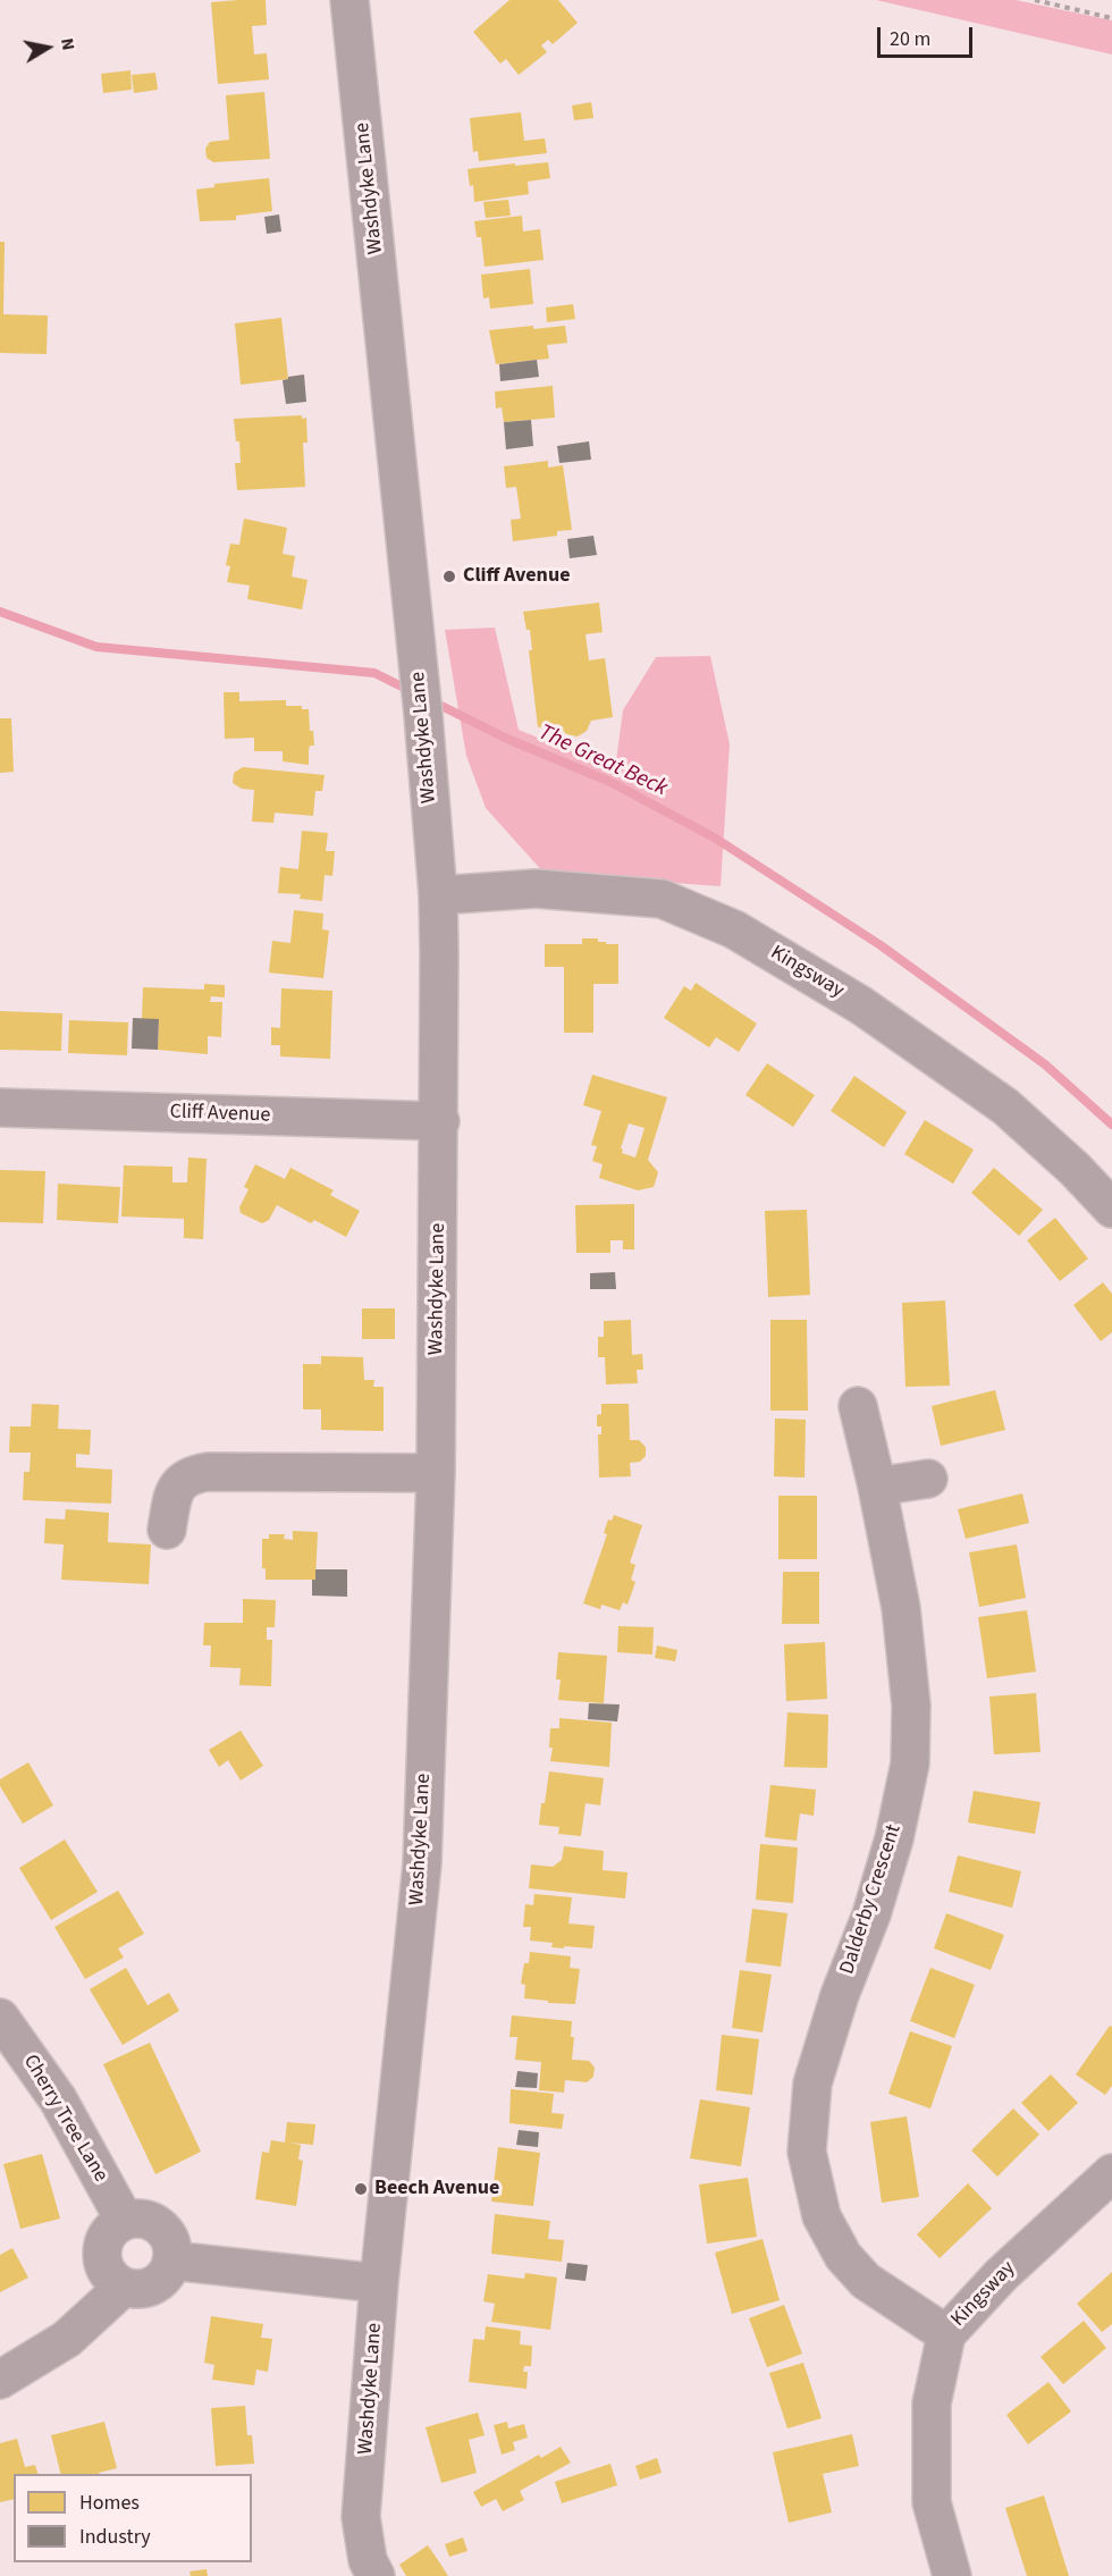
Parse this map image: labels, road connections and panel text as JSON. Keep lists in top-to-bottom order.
{
  "streets": {
    "street": [
      "Washdyke Lane",
      "Kingsway",
      "Cliff Avenue",
      "Dalderby Crescent",
      "Cherry Tree Lane"
    ]
  },
  "crossings": [
    ["Washdyke Lane", "Kingsway"],
    ["Washdyke Lane", "Cliff Avenue"],
    ["Kingsway", "Dalderby Crescent"]
  ],
  "water": ["The Great Beck"],
  "places": ["Cliff Avenue", "Beech Avenue"],
  "legend": ["Homes", "Industry"],
  "scale_bar": "20 m",
  "north": "right"
}
